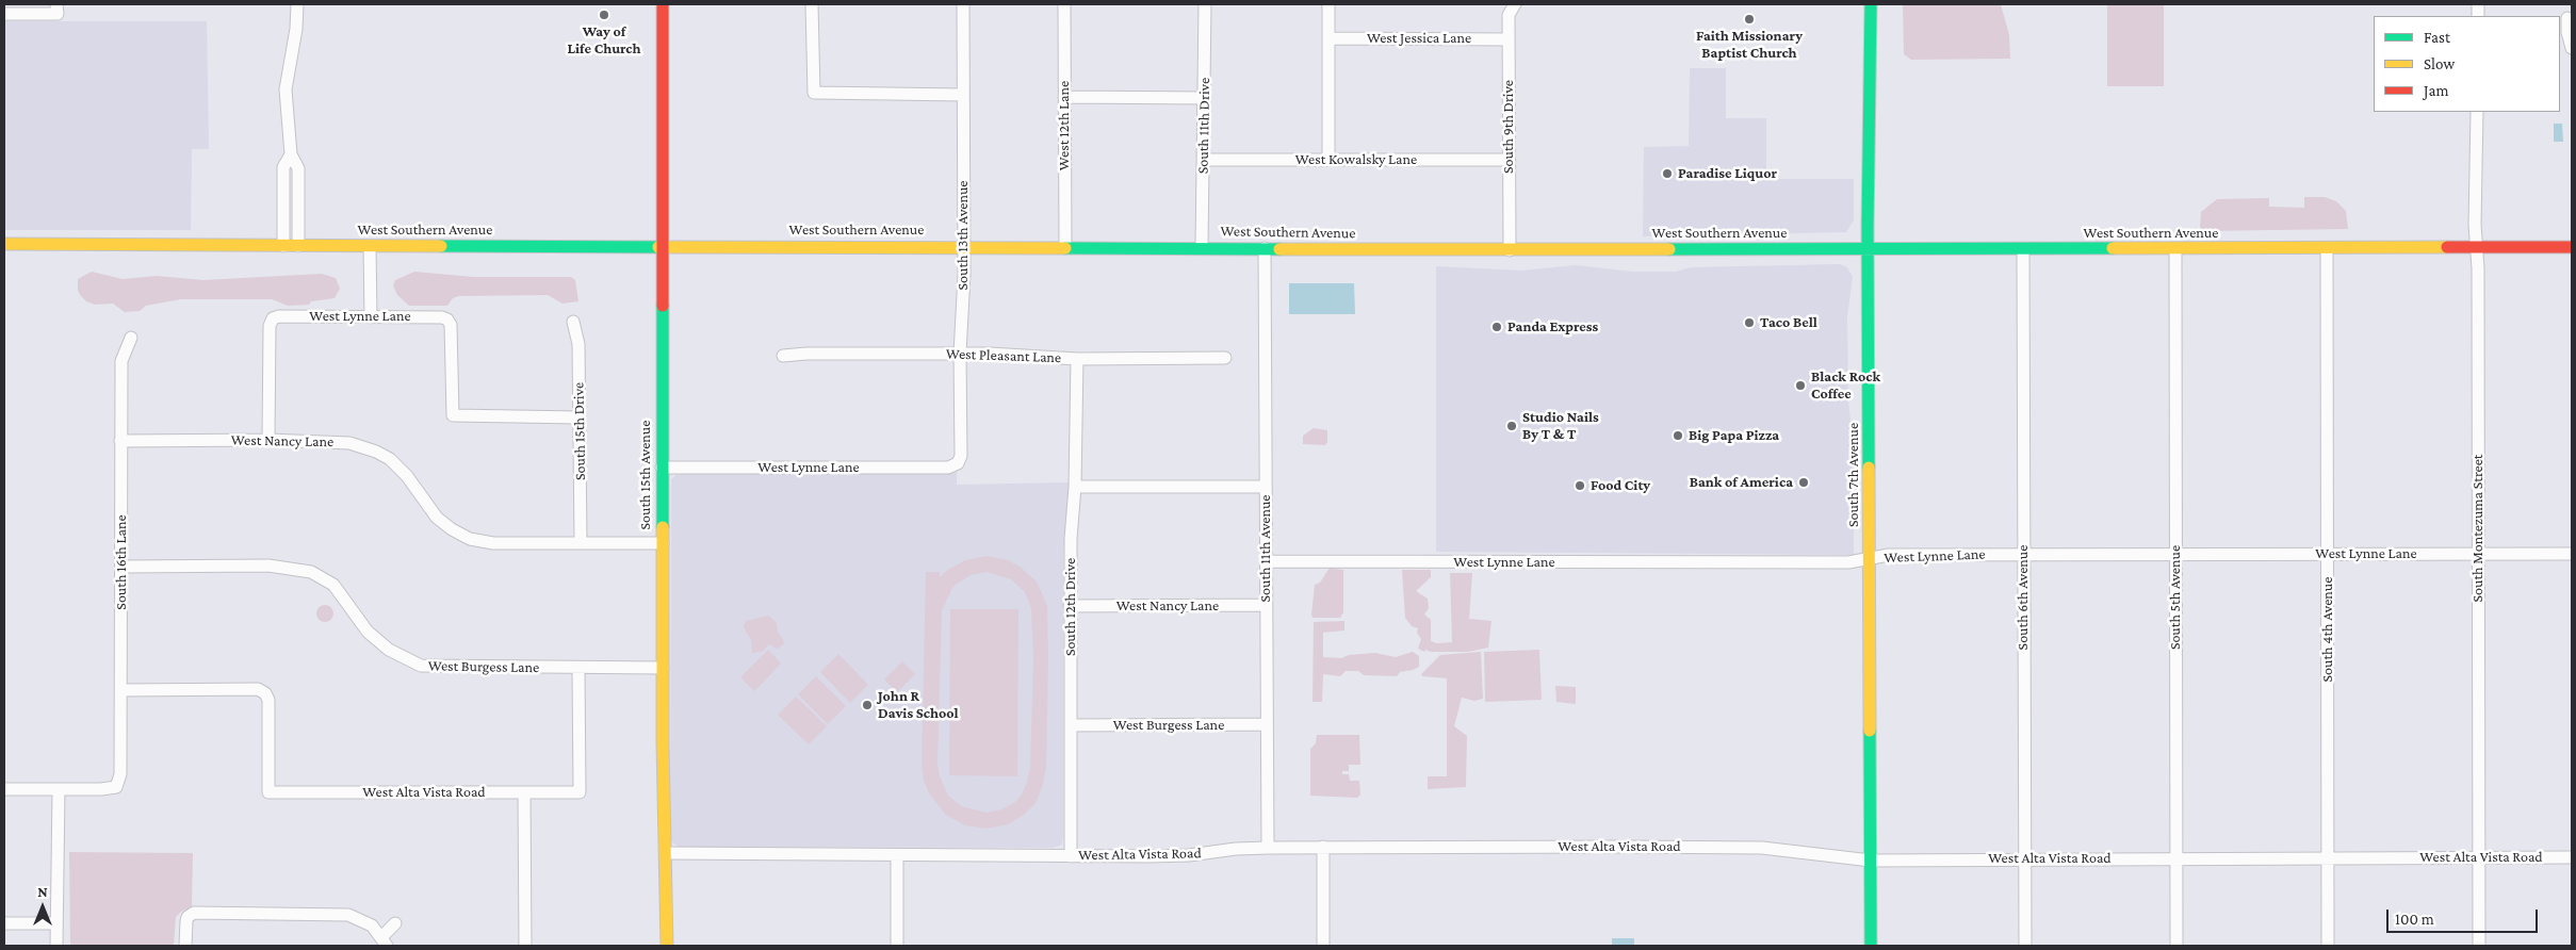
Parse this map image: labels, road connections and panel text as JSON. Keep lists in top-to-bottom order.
{
  "streets": {
    "main road": ["West Southern Avenue", "South 15th Avenue", "South 7th Avenue"],
    "street": [
      "West Jessica Lane",
      "West 12th Lane",
      "South 11th Drive",
      "South 9th Drive",
      "West Kowalsky Lane",
      "South 13th Avenue",
      "West Lynne Lane",
      "West Pleasant Lane",
      "South 15th Drive",
      "West Nancy Lane",
      "South Montezuma Street",
      "South 11th Avenue",
      "South 16th Lane",
      "South 6th Avenue",
      "South 5th Avenue",
      "South 12th Drive",
      "South 4th Avenue",
      "West Burgess Lane",
      "West Alta Vista Road"
    ]
  },
  "crossings": [
    ["West Jessica Lane", "South 9th Drive"],
    ["West 12th Lane", "West Southern Avenue"],
    ["South 11th Drive", "West Kowalsky Lane"],
    ["South 11th Drive", "West Southern Avenue"],
    ["South 9th Drive", "West Kowalsky Lane"],
    ["South 9th Drive", "West Southern Avenue"],
    ["West Southern Avenue", "South 13th Avenue"],
    ["West Southern Avenue", "South 15th Avenue"],
    ["West Southern Avenue", "South 7th Avenue"],
    ["West Southern Avenue", "South Montezuma Street"],
    ["West Southern Avenue", "South 11th Avenue"],
    ["West Southern Avenue", "South 6th Avenue"],
    ["West Southern Avenue", "South 5th Avenue"],
    ["West Southern Avenue", "South 4th Avenue"],
    ["South 13th Avenue", "West Lynne Lane"],
    ["South 13th Avenue", "West Pleasant Lane"],
    ["West Lynne Lane", "South 15th Drive"],
    ["West Lynne Lane", "West Nancy Lane"],
    ["West Lynne Lane", "South 15th Avenue"],
    ["West Lynne Lane", "South 7th Avenue"],
    ["West Lynne Lane", "South Montezuma Street"],
    ["West Lynne Lane", "South 11th Avenue"],
    ["West Lynne Lane", "South 6th Avenue"],
    ["West Lynne Lane", "South 5th Avenue"],
    ["West Lynne Lane", "South 4th Avenue"],
    ["West Pleasant Lane", "South 12th Drive"],
    ["South 15th Drive", "West Nancy Lane"],
    ["West Nancy Lane", "South 15th Avenue"],
    ["West Nancy Lane", "South 11th Avenue"],
    ["West Nancy Lane", "South 16th Lane"],
    ["West Nancy Lane", "South 12th Drive"],
    ["South 15th Avenue", "West Burgess Lane"],
    ["South 15th Avenue", "West Alta Vista Road"],
    ["South 7th Avenue", "West Alta Vista Road"],
    ["South Montezuma Street", "West Alta Vista Road"],
    ["South 11th Avenue", "West Burgess Lane"],
    ["South 11th Avenue", "West Alta Vista Road"],
    ["South 16th Lane", "West Burgess Lane"],
    ["South 16th Lane", "West Alta Vista Road"],
    ["South 6th Avenue", "West Alta Vista Road"],
    ["South 5th Avenue", "West Alta Vista Road"],
    ["South 12th Drive", "West Burgess Lane"],
    ["South 12th Drive", "West Alta Vista Road"],
    ["South 4th Avenue", "West Alta Vista Road"],
    ["West Burgess Lane", "West Alta Vista Road"]
  ],
  "places": [
    "Way of Life Church",
    "Faith Missionary Baptist Church",
    "Paradise Liquor",
    "Taco Bell",
    "Panda Express",
    "Black Rock Coffee",
    "Studio Nails By T & T",
    "Big Papa Pizza",
    "Bank of America",
    "Food City",
    "John R Davis School"
  ],
  "legend": ["Fast", "Slow", "Jam"],
  "scale_bar": "100 m",
  "north": "top"
}
